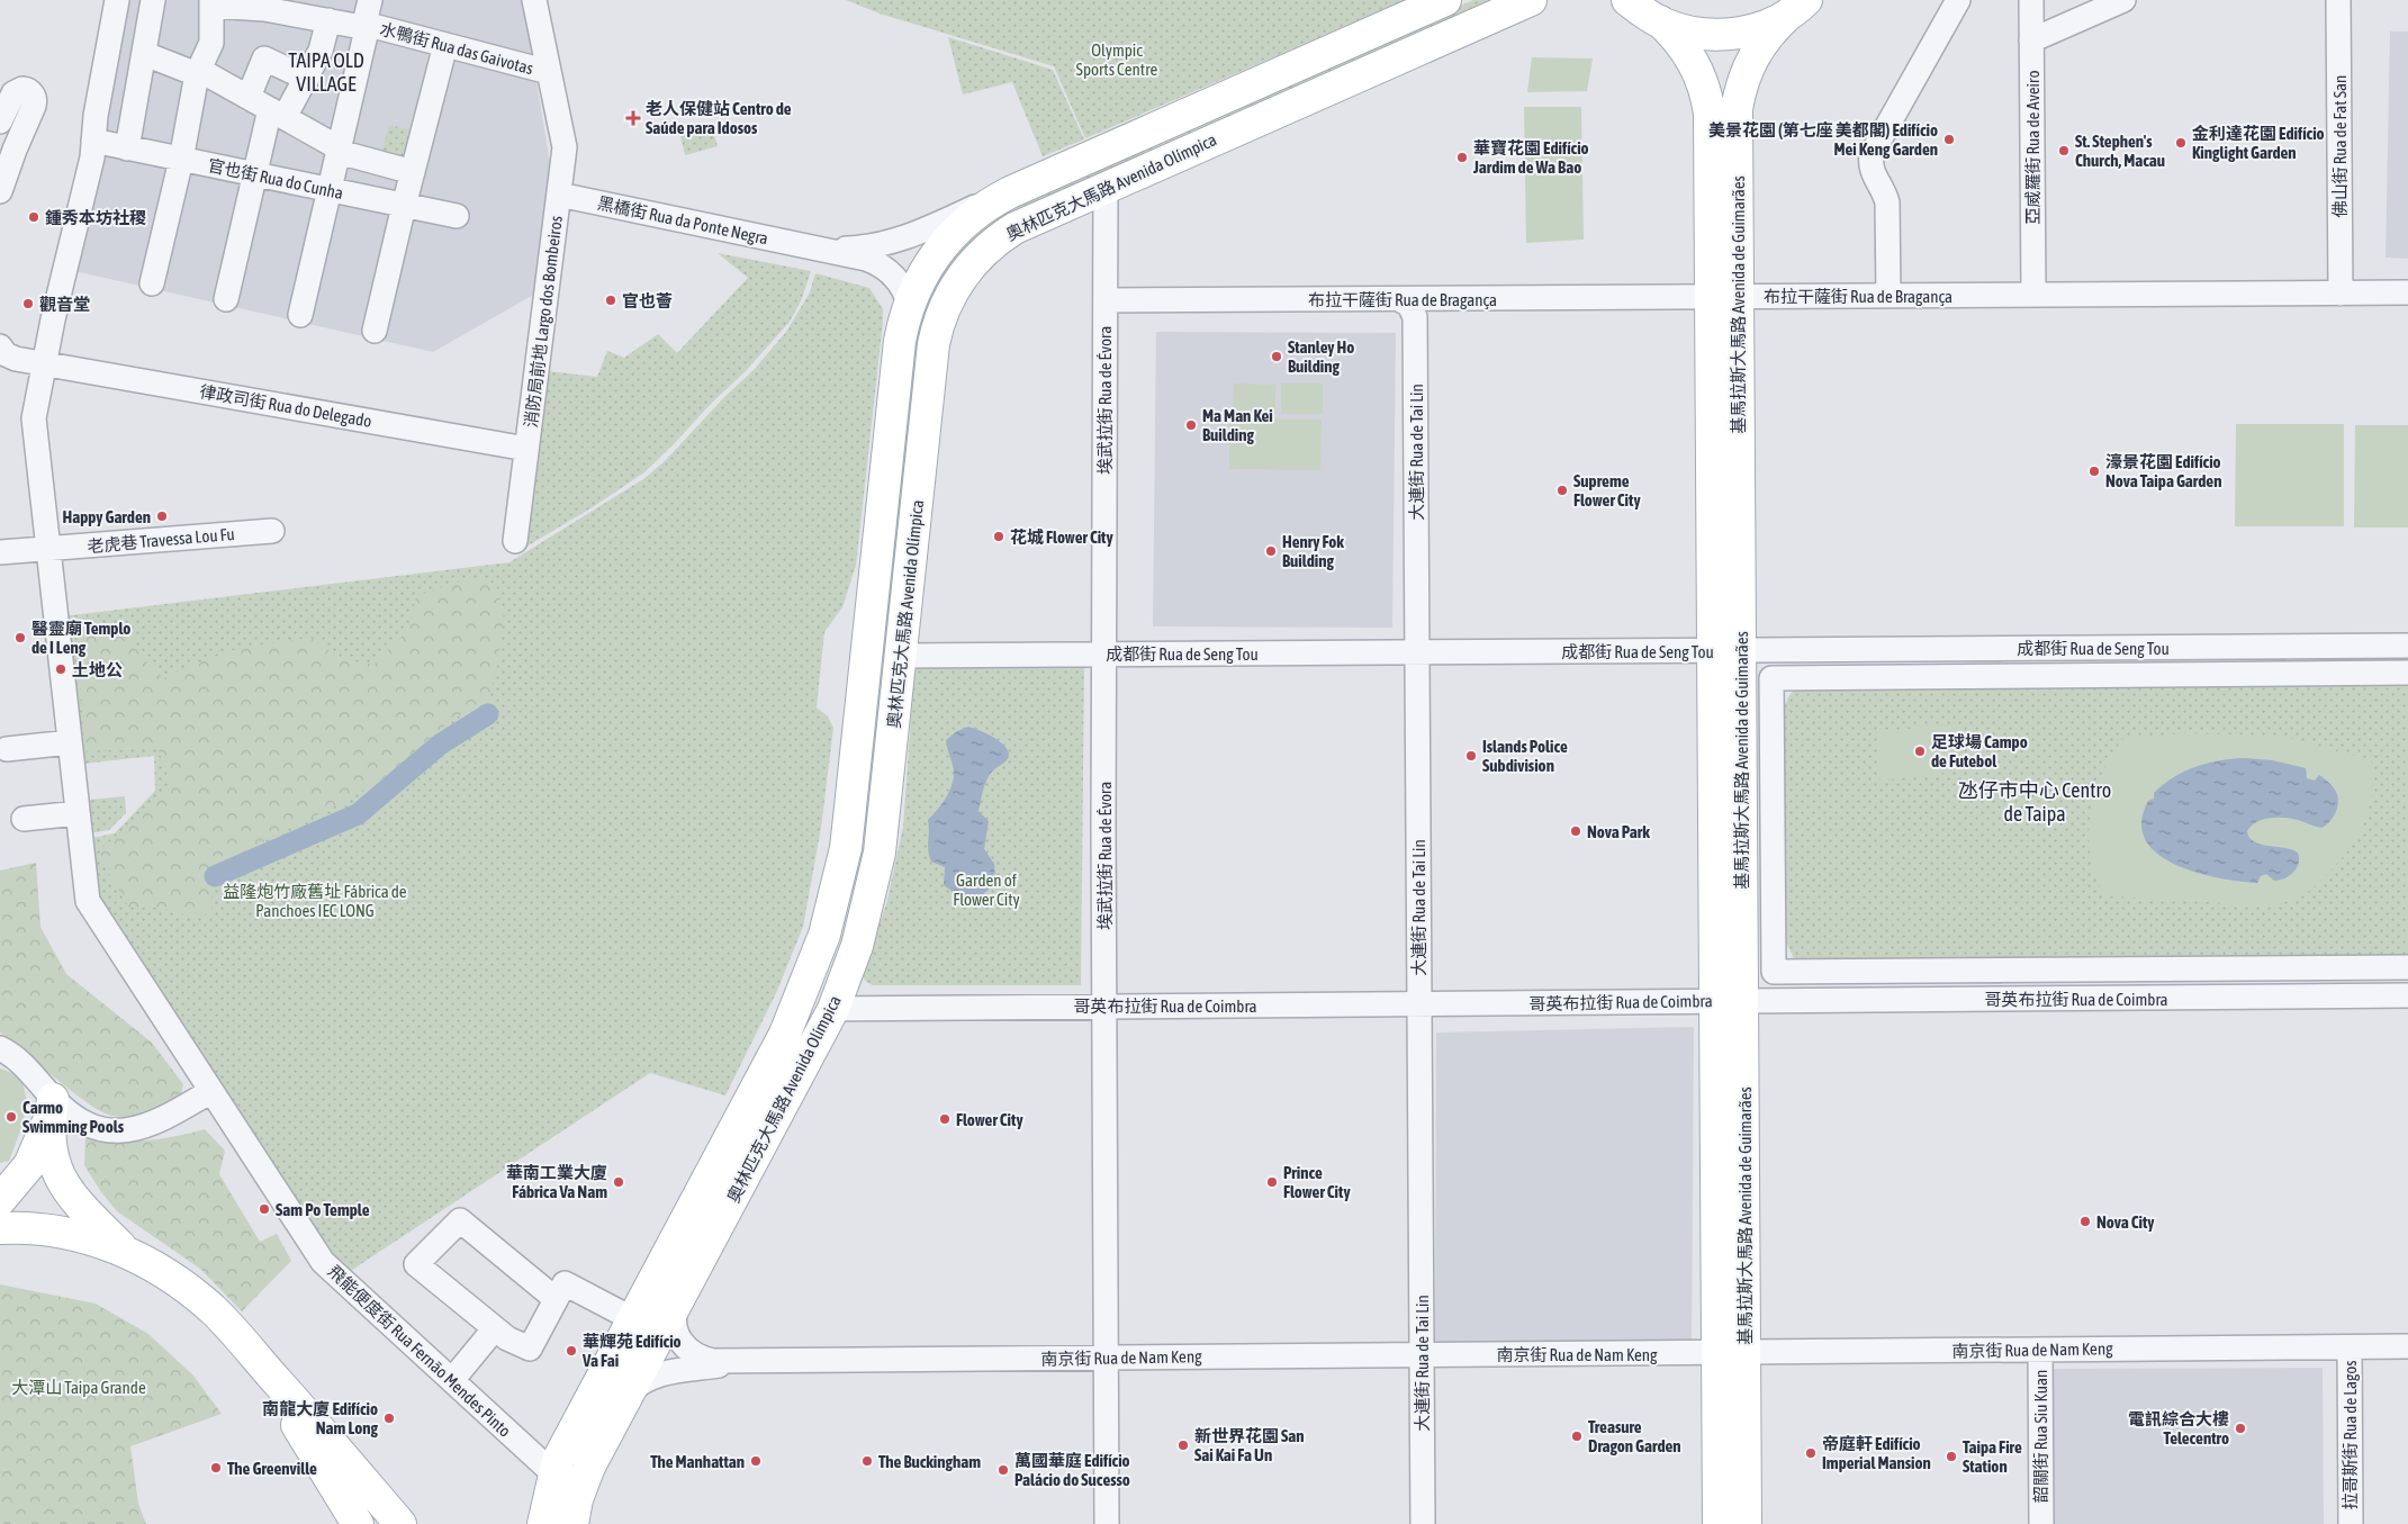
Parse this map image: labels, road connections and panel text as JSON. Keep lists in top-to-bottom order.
{
  "streets": {
    "main road": ["奧林匹克大馬路 Avenida Olímpica", "基馬拉斯大馬路 Avenida de Guimarães"],
    "street": [
      "水鴨街 Rua das Gaivotas",
      "佛山街 Rua de Fat San",
      "亞威羅街 Rua de Aveiro",
      "官也街 Rua do Cunha",
      "黑橋街 Rua da Ponte Negra",
      "布拉干薩街 Rua de Bragança",
      "消防局前地 Largo dos Bombeiros",
      "埃武拉街 Rua de Évora",
      "律政司街 Rua do Delegado",
      "大連街 Rua de Tai Lin",
      "老虎巷 Travessa Lou Fu",
      "成都街 Rua de Seng Tou",
      "哥英布拉街 Rua de Coimbra",
      "南京街 Rua de Nam Keng",
      "飛能便度街 Rua Fernão Mendes Pinto",
      "拉哥斯街 Rua de Lagos",
      "韶關街 Rua Siu Kuan"
    ]
  },
  "crossings": [
    ["水鴨街 Rua das Gaivotas", "消防局前地 Largo dos Bombeiros"],
    ["佛山街 Rua de Fat San", "布拉干薩街 Rua de Bragança"],
    ["亞威羅街 Rua de Aveiro", "布拉干薩街 Rua de Bragança"],
    ["官也街 Rua do Cunha", "飛能便度街 Rua Fernão Mendes Pinto"],
    ["奧林匹克大馬路 Avenida Olímpica", "黑橋街 Rua da Ponte Negra"],
    ["奧林匹克大馬路 Avenida Olímpica", "埃武拉街 Rua de Évora"],
    ["奧林匹克大馬路 Avenida Olímpica", "成都街 Rua de Seng Tou"],
    ["奧林匹克大馬路 Avenida Olímpica", "哥英布拉街 Rua de Coimbra"],
    ["奧林匹克大馬路 Avenida Olímpica", "南京街 Rua de Nam Keng"],
    ["奧林匹克大馬路 Avenida Olímpica", "飛能便度街 Rua Fernão Mendes Pinto"],
    ["黑橋街 Rua da Ponte Negra", "消防局前地 Largo dos Bombeiros"],
    ["布拉干薩街 Rua de Bragança", "基馬拉斯大馬路 Avenida de Guimarães"],
    ["布拉干薩街 Rua de Bragança", "埃武拉街 Rua de Évora"],
    ["基馬拉斯大馬路 Avenida de Guimarães", "成都街 Rua de Seng Tou"],
    ["基馬拉斯大馬路 Avenida de Guimarães", "哥英布拉街 Rua de Coimbra"],
    ["基馬拉斯大馬路 Avenida de Guimarães", "南京街 Rua de Nam Keng"],
    ["消防局前地 Largo dos Bombeiros", "律政司街 Rua do Delegado"],
    ["埃武拉街 Rua de Évora", "成都街 Rua de Seng Tou"],
    ["埃武拉街 Rua de Évora", "哥英布拉街 Rua de Coimbra"],
    ["埃武拉街 Rua de Évora", "南京街 Rua de Nam Keng"],
    ["律政司街 Rua do Delegado", "飛能便度街 Rua Fernão Mendes Pinto"],
    ["大連街 Rua de Tai Lin", "成都街 Rua de Seng Tou"],
    ["大連街 Rua de Tai Lin", "哥英布拉街 Rua de Coimbra"],
    ["大連街 Rua de Tai Lin", "南京街 Rua de Nam Keng"],
    ["老虎巷 Travessa Lou Fu", "飛能便度街 Rua Fernão Mendes Pinto"],
    ["南京街 Rua de Nam Keng", "拉哥斯街 Rua de Lagos"],
    ["南京街 Rua de Nam Keng", "韶關街 Rua Siu Kuan"]
  ],
  "districts": ["TAIPA OLD VILLAGE", "氹仔市中心 Centro de Taipa"],
  "parks": [
    "Olympic Sports Centre",
    "Garden of Flower City",
    "益隆炮竹廠舊址 Fábrica de Panchoes IEC LONG",
    "大潭山 Taipa Grande"
  ],
  "places": {
    "health": ["老人保健站 Centro de Saúde para Idosos"],
    "other": [
      "美景花園 (第七座 美都閣) Edifício Mei Keng Garden",
      "金利達花園 Edifício Kinglight Garden",
      "St. Stephen's Church, Macau",
      "華寶花園 Edifício Jardim de Wa Bao",
      "鍾秀本坊社稷",
      "官也薈",
      "觀音堂",
      "Stanley Ho Building",
      "Ma Man Kei Building",
      "濠景花園 Edifício Nova Taipa Garden",
      "Supreme Flower City",
      "Happy Garden",
      "花城 Flower City",
      "Henry Fok Building",
      "醫靈廟 Templo de I Leng",
      "土地公",
      "足球場 Campo de Futebol",
      "Islands Police Subdivision",
      "Nova Park",
      "Carmo Swimming Pools",
      "Flower City",
      "華南工業大廈 Fábrica Va Nam",
      "Prince Flower City",
      "Sam Po Temple",
      "Nova City",
      "華輝苑 Edifício Va Fai",
      "南龍大廈 Edifício Nam Long",
      "電訊綜合大樓 Telecentro",
      "Treasure Dragon Garden",
      "新世界花園 San Sai Kai Fa Un",
      "帝庭軒 Edifício Imperial Mansion",
      "Taipa Fire Station",
      "The Manhattan",
      "The Buckingham",
      "The Greenville",
      "萬國華庭 Edifício Palácio do Sucesso"
    ]
  }
}
